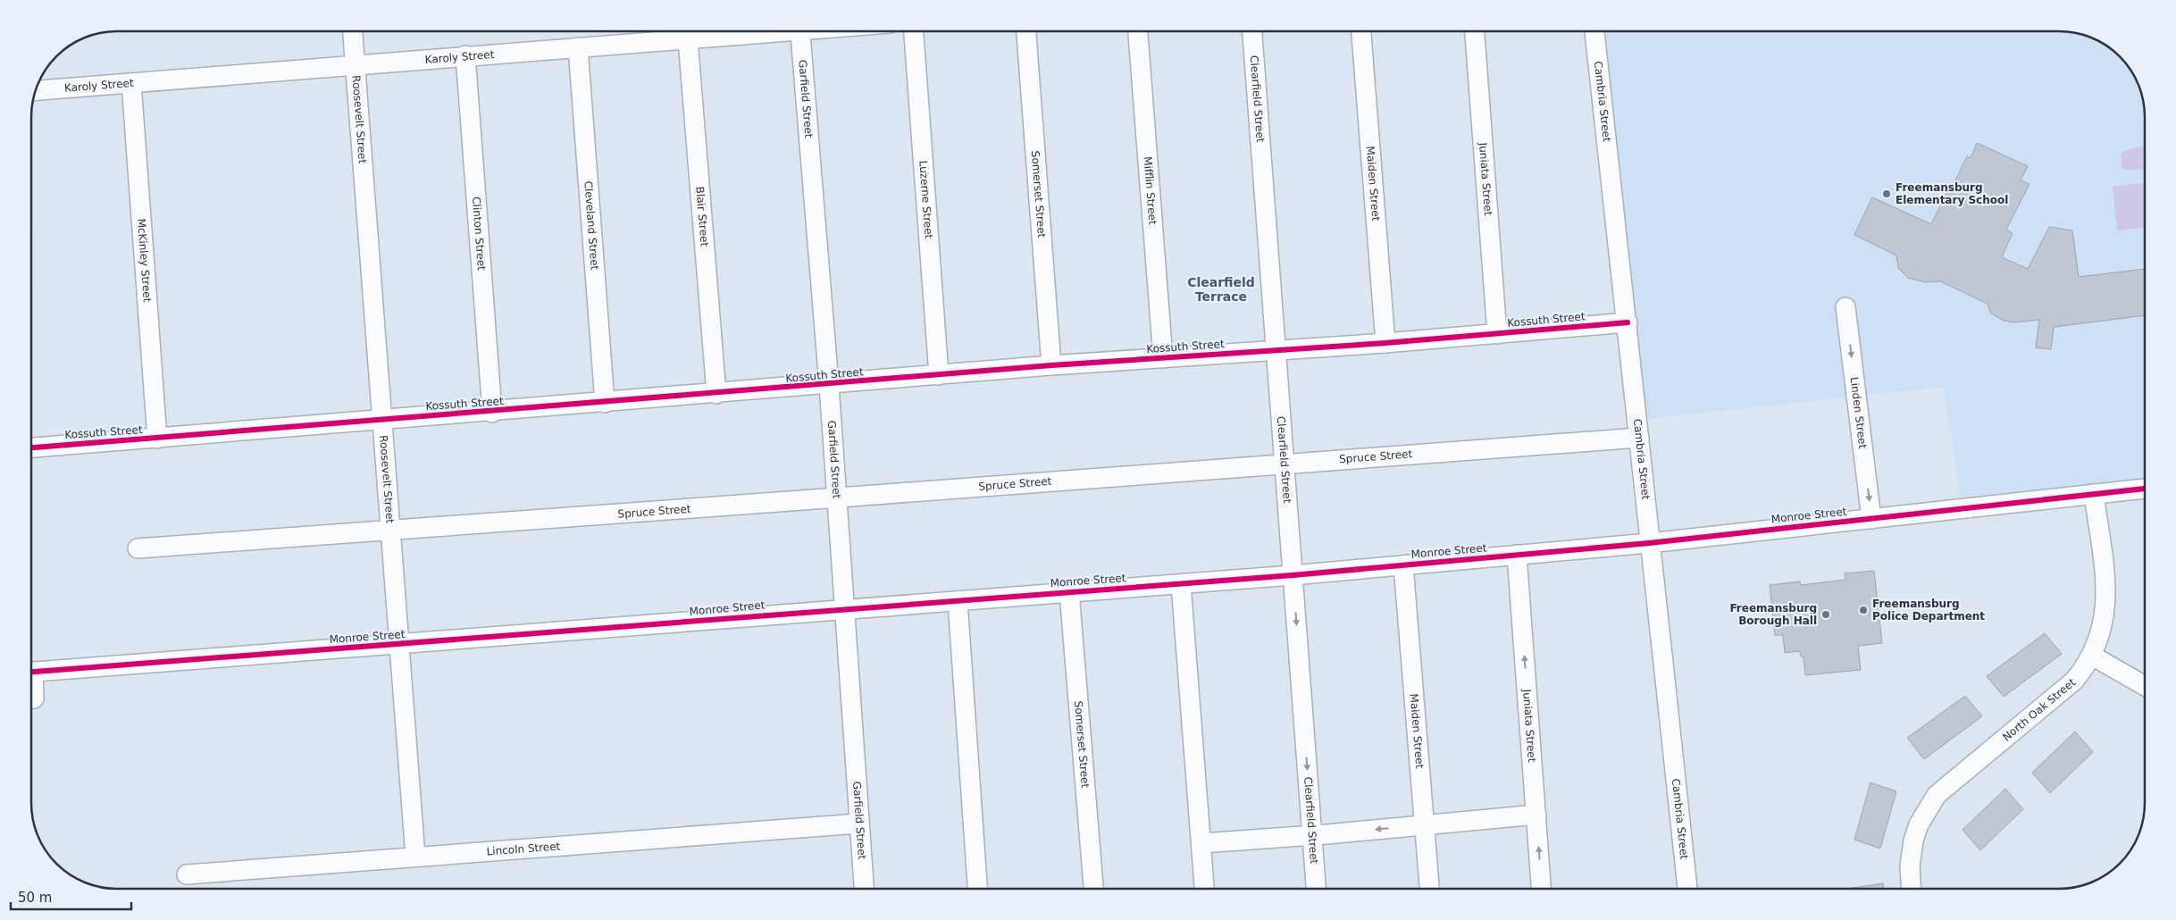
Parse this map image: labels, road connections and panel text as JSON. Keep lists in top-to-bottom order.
{
  "streets": {
    "street": [
      "Karoly Street",
      "Garfield Street",
      "Clearfield Street",
      "Cambria Street",
      "Roosevelt Street",
      "Juniata Street",
      "Maiden Street",
      "Mifflin Street",
      "Somerset Street",
      "Luzerne Street",
      "Blair Street",
      "Cleveland Street",
      "Clinton Street",
      "McKinley Street",
      "Kossuth Street",
      "Linden Street",
      "Spruce Street",
      "Monroe Street",
      "North Oak Street",
      "Lincoln Street"
    ]
  },
  "crossings": [
    ["Karoly Street", "Roosevelt Street"],
    ["Karoly Street", "Blair Street"],
    ["Karoly Street", "Cleveland Street"],
    ["Karoly Street", "Clinton Street"],
    ["Karoly Street", "McKinley Street"],
    ["Garfield Street", "Kossuth Street"],
    ["Garfield Street", "Spruce Street"],
    ["Garfield Street", "Monroe Street"],
    ["Garfield Street", "Lincoln Street"],
    ["Clearfield Street", "Kossuth Street"],
    ["Clearfield Street", "Spruce Street"],
    ["Clearfield Street", "Monroe Street"],
    ["Cambria Street", "Kossuth Street"],
    ["Cambria Street", "Spruce Street"],
    ["Cambria Street", "Monroe Street"],
    ["Roosevelt Street", "Kossuth Street"],
    ["Roosevelt Street", "Spruce Street"],
    ["Roosevelt Street", "Monroe Street"],
    ["Roosevelt Street", "Lincoln Street"],
    ["Juniata Street", "Kossuth Street"],
    ["Juniata Street", "Monroe Street"],
    ["Maiden Street", "Kossuth Street"],
    ["Maiden Street", "Monroe Street"],
    ["Mifflin Street", "Kossuth Street"],
    ["Somerset Street", "Kossuth Street"],
    ["Somerset Street", "Monroe Street"],
    ["Luzerne Street", "Kossuth Street"],
    ["Blair Street", "Kossuth Street"],
    ["Cleveland Street", "Kossuth Street"],
    ["Clinton Street", "Kossuth Street"],
    ["McKinley Street", "Kossuth Street"],
    ["Linden Street", "Monroe Street"],
    ["Monroe Street", "North Oak Street"]
  ],
  "one_way": ["Juniata Street", "Linden Street"],
  "districts": ["Clearfield Terrace"],
  "places": ["Freemansburg Elementary School", "Freemansburg Police Department", "Freemansburg Borough Hall"],
  "scale_bar": "50 m"
}
